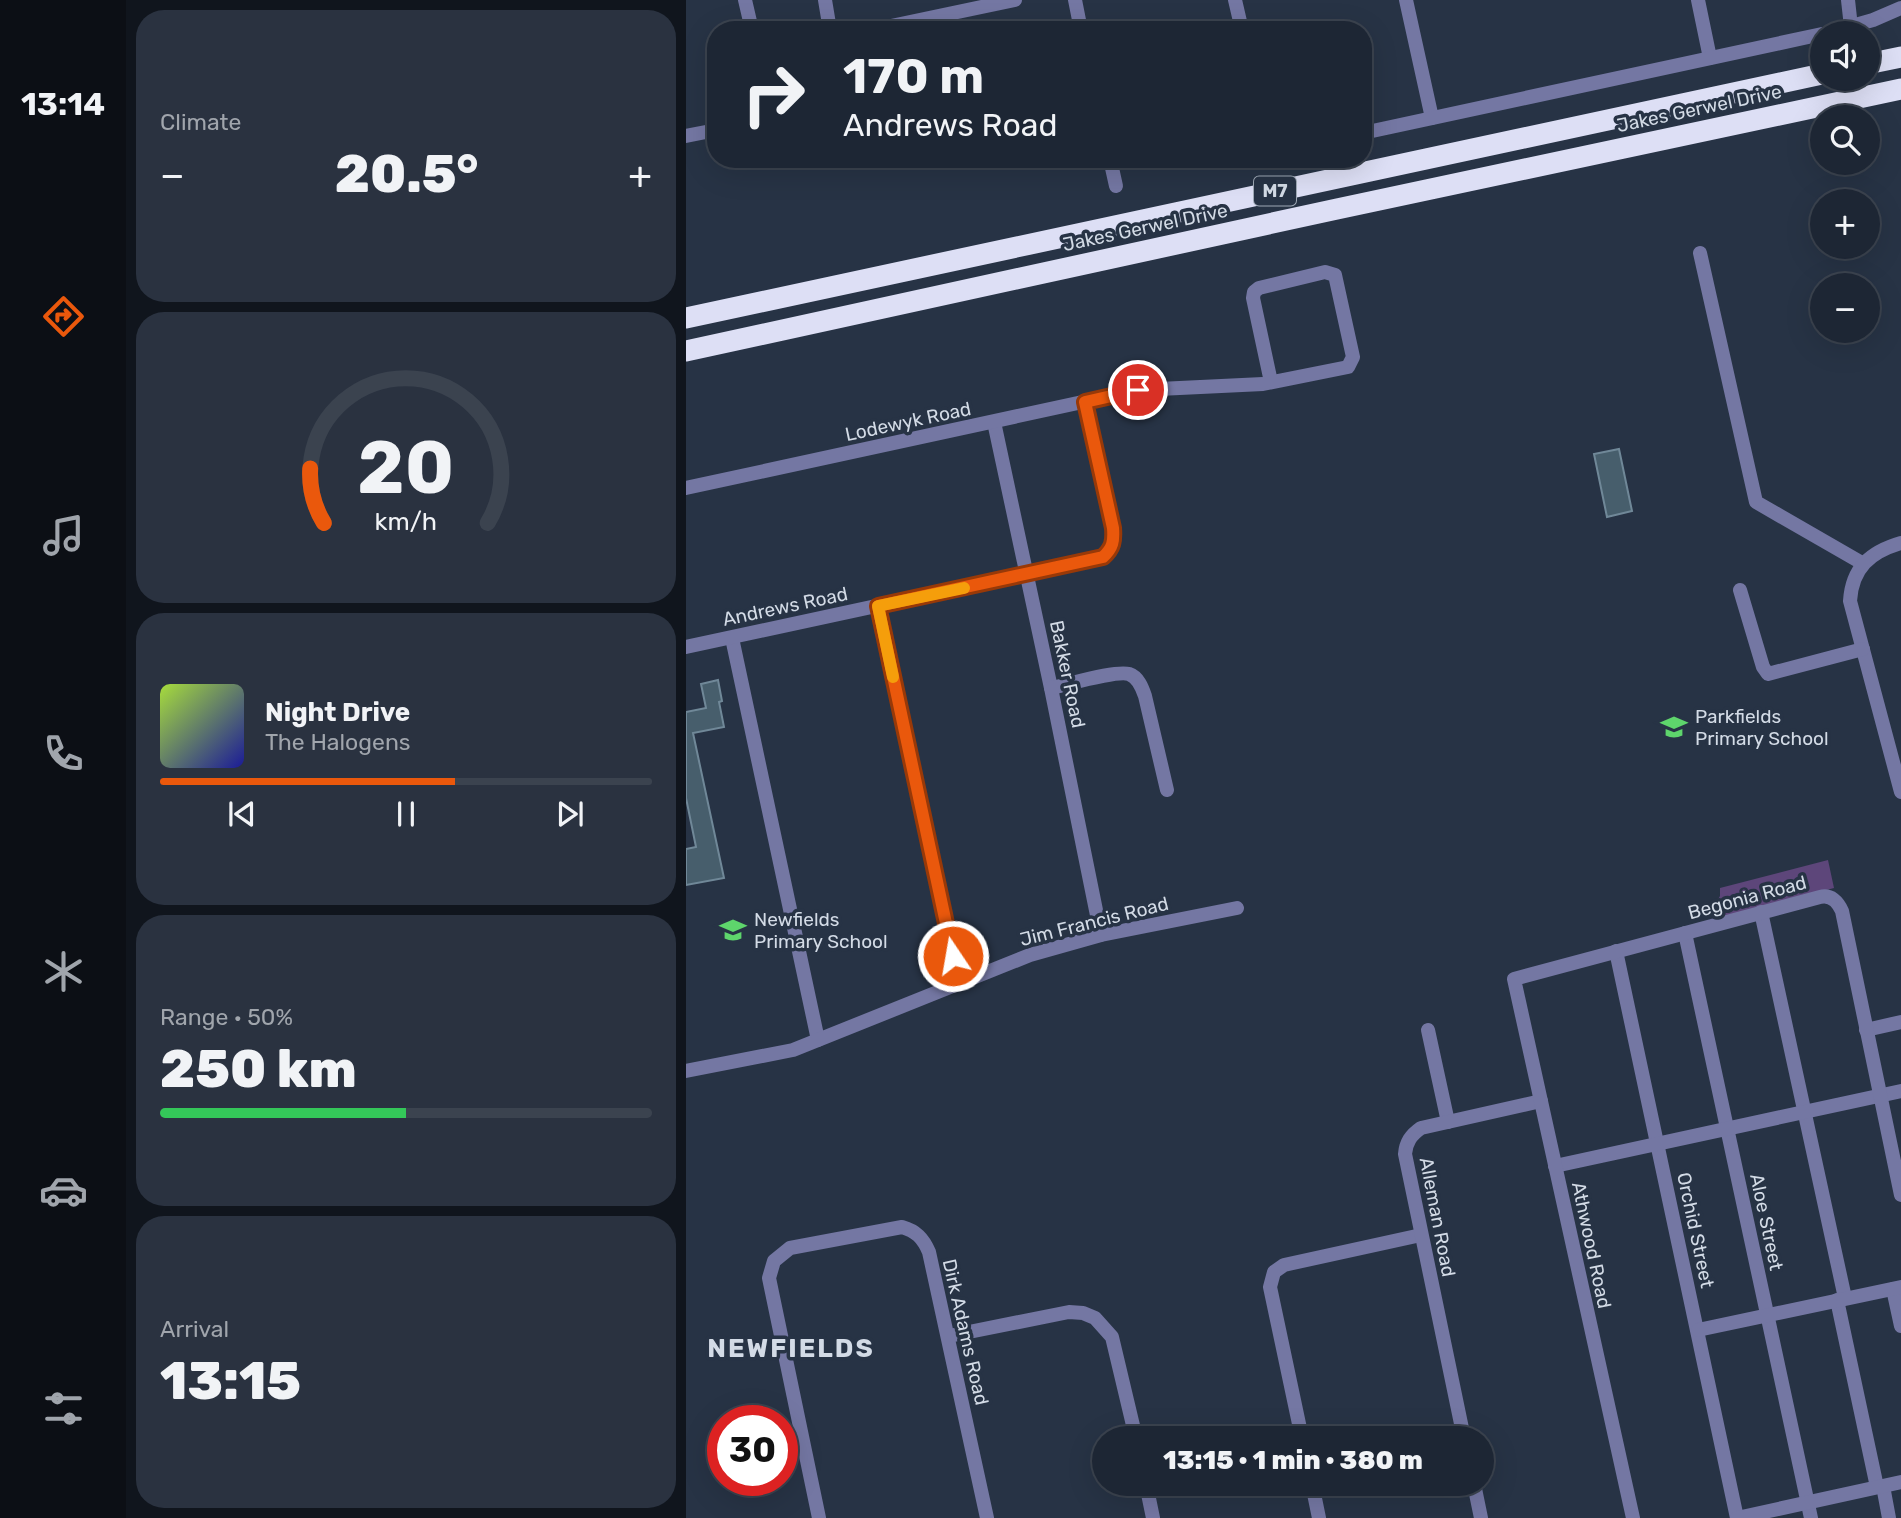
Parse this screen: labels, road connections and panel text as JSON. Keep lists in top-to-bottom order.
{
  "streets": {
    "highway": ["Jakes Gerwel Drive", "M7"],
    "street": [
      "Lodewyk Road",
      "Andrews Road",
      "Bakker Road",
      "Begonia Road",
      "Jim Francis Road",
      "Alleman Road",
      "Aloe Street",
      "Orchid Street",
      "Athwood Road",
      "Dirk Adams Road"
    ]
  },
  "crossings": [
    ["Lodewyk Road", "Andrews Road"],
    ["Lodewyk Road", "Bakker Road"],
    ["Andrews Road", "Bakker Road"],
    ["Bakker Road", "Jim Francis Road"],
    ["Begonia Road", "Aloe Street"],
    ["Begonia Road", "Orchid Street"],
    ["Begonia Road", "Athwood Road"],
    ["Alleman Road", "Athwood Road"]
  ],
  "districts": ["NEWFIELDS"],
  "places": {
    "school or university": ["Parkfields Primary School", "Newfields Primary School"]
  },
  "page": {
    "tabs": "13:14",
    "tile": [
      "Climate",
      ["Range · 50%", "250 km"],
      ["Arrival", "13:15"]
    ],
    "map_buttons": ["+", "−"],
    "turn": ["170 m", "Andrews Road"],
    "heat": ["−", "20.5°", "+"],
    "song": ["Night Drive", "The Halogens"],
    "limit": "30",
    "trip": "13:15 · 1 min · 380 m",
    "gauge": ["20", "km/h"]
  }
}
